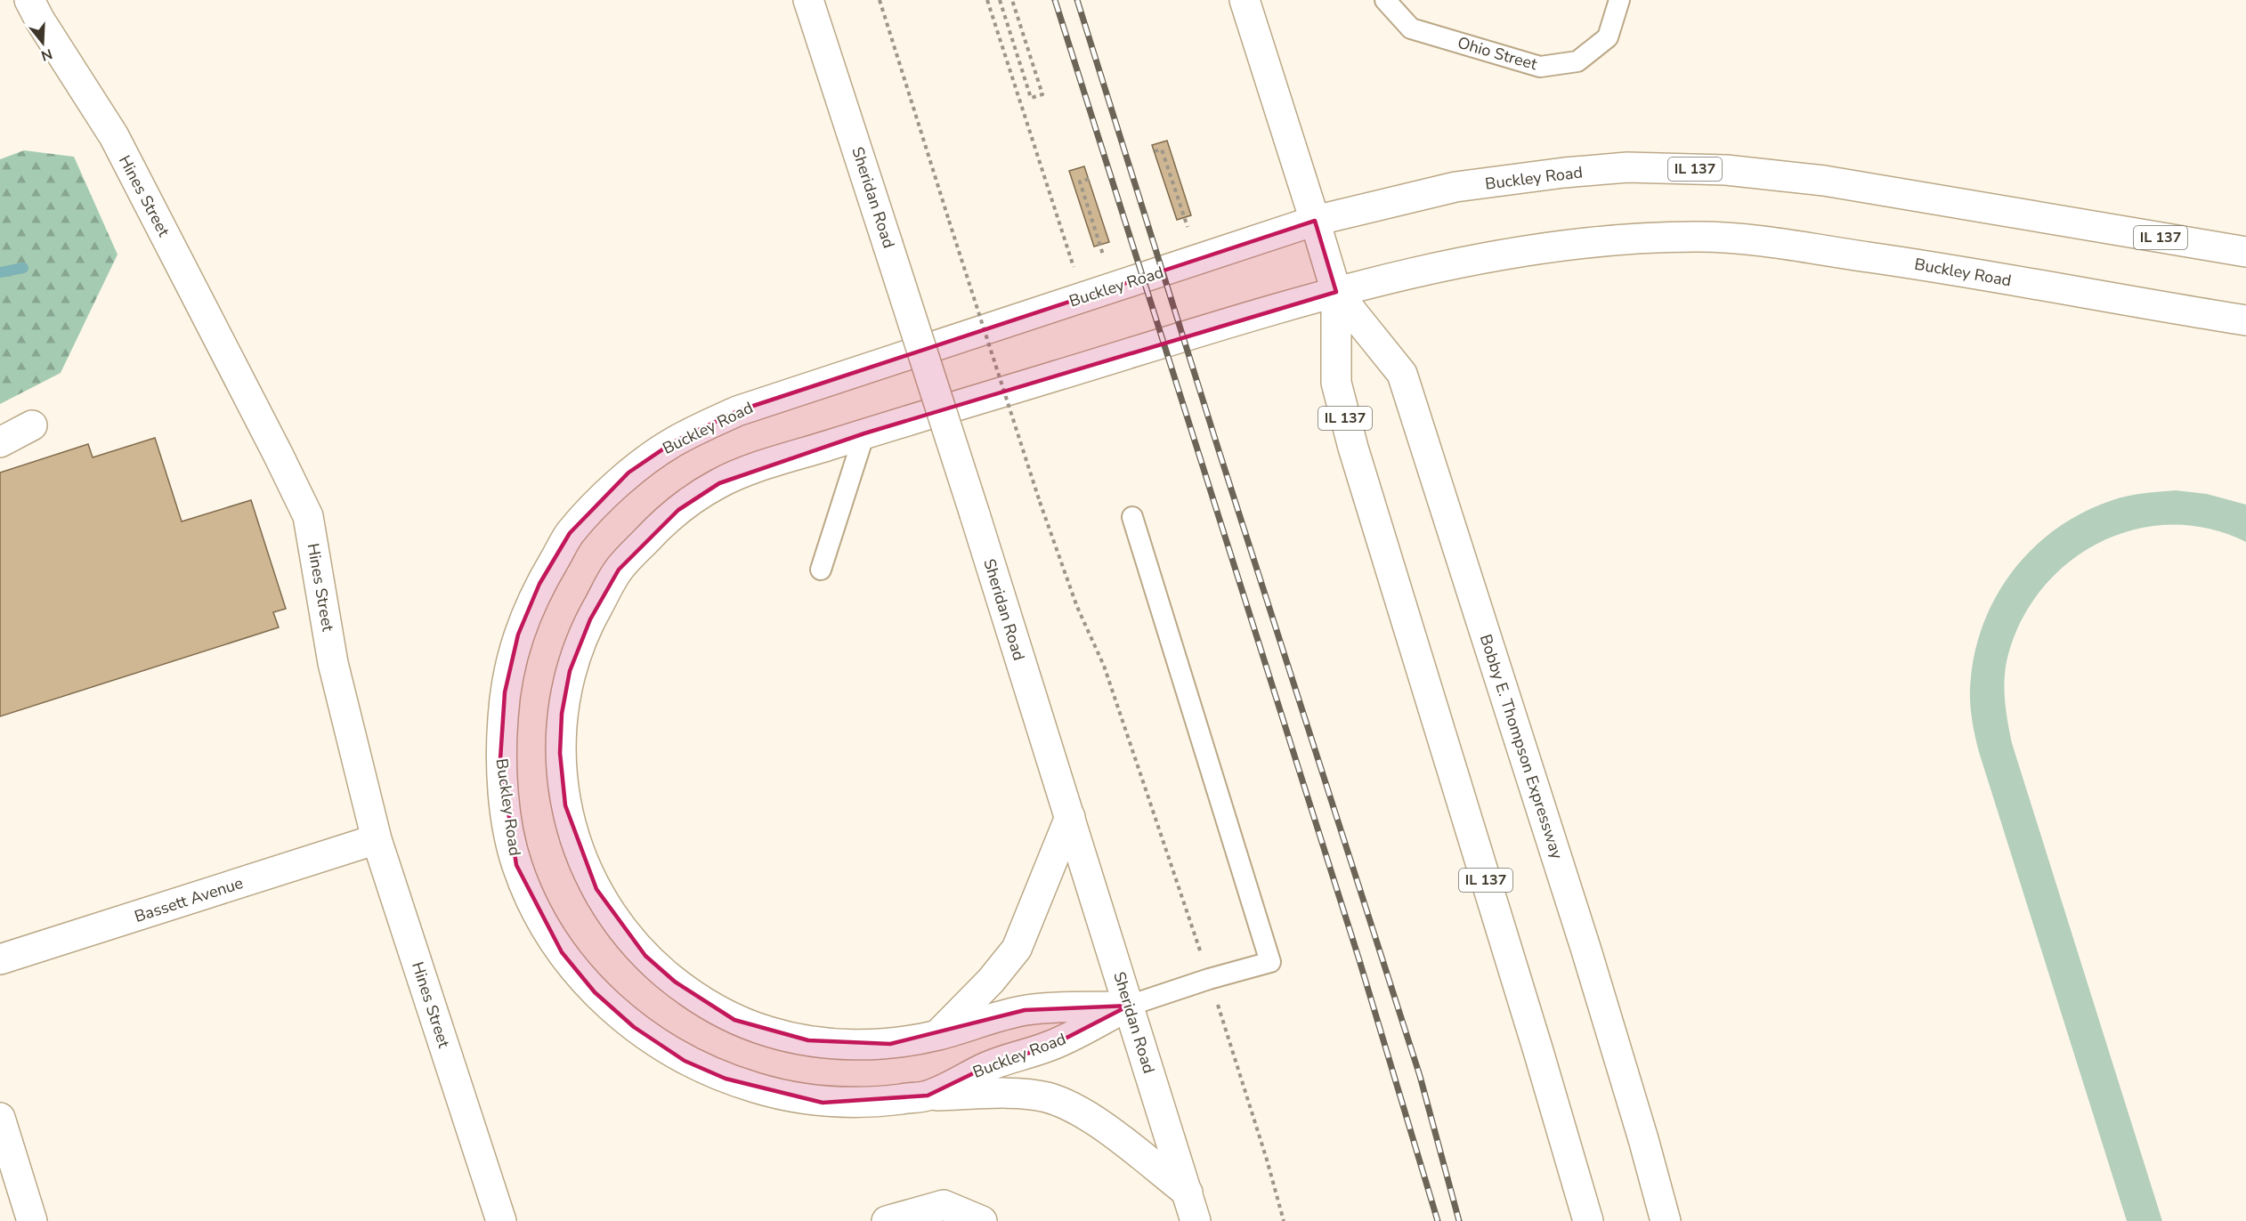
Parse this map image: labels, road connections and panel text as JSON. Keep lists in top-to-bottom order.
{
  "streets": {
    "main road": [
      "IL 137",
      "Buckley Road",
      "Hines Street",
      "Sheridan Road",
      "Bobby E. Thompson Expressway",
      "Bassett Avenue"
    ],
    "lane": ["Ohio Street"]
  },
  "crossings": [
    ["Buckley Road", "Sheridan Road"],
    ["Buckley Road", "Bobby E. Thompson Expressway"],
    ["Hines Street", "Bassett Avenue"]
  ],
  "north": "bottom"
}
